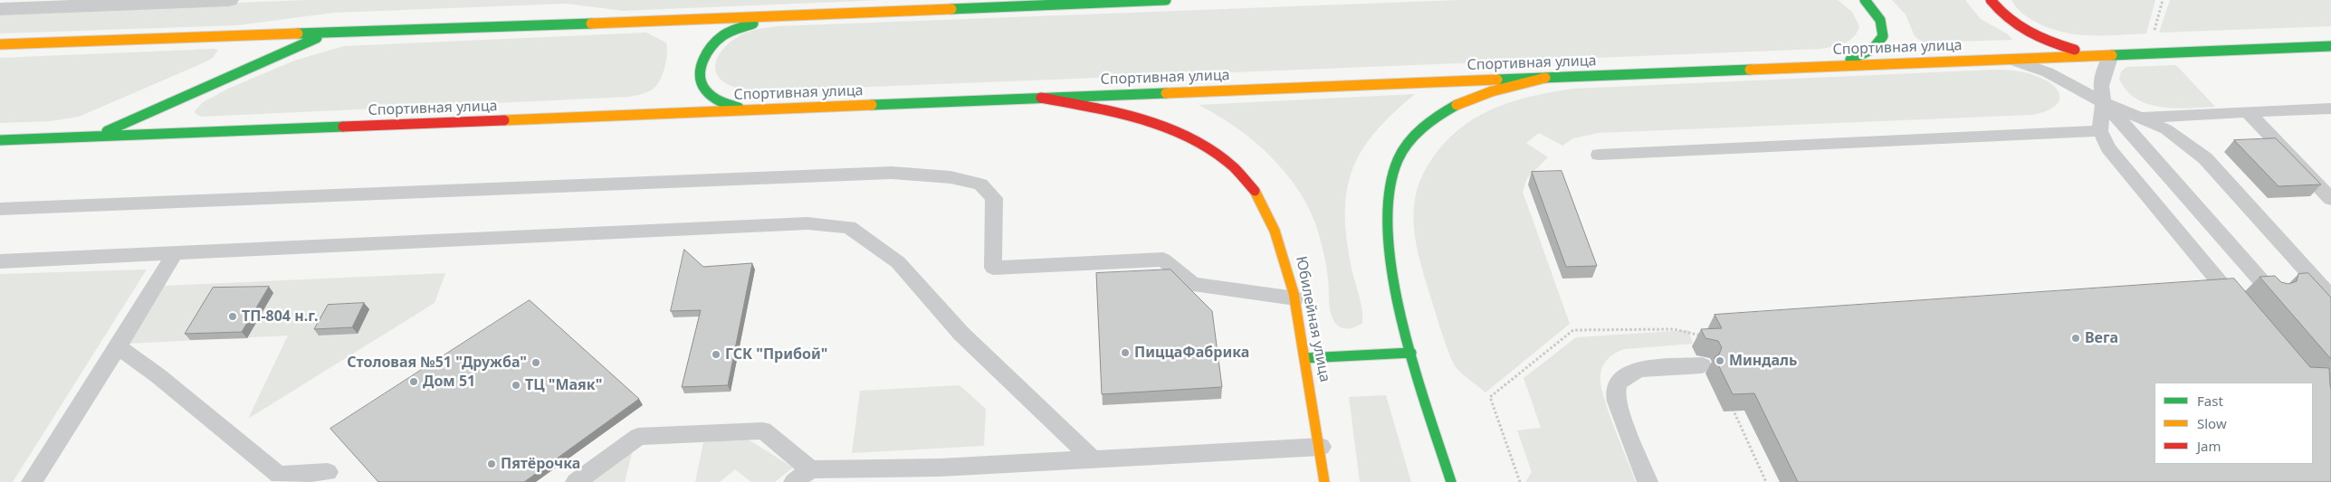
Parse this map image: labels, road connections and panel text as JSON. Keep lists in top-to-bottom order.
{
  "streets": {
    "main road": ["Спортивная улица", "Юбилейная улица"]
  },
  "crossings": [
    ["Спортивная улица", "Юбилейная улица"]
  ],
  "places": [
    "ТП-804 н.г.",
    "Вега",
    "ПиццаФабрика",
    "ГСК \"Прибой\"",
    "Миндаль",
    "Столовая №51 \"Дружба\"",
    "Дом 51",
    "ТЦ \"Маяк\"",
    "Пятёрочка"
  ],
  "legend": ["Fast", "Slow", "Jam"]
}
